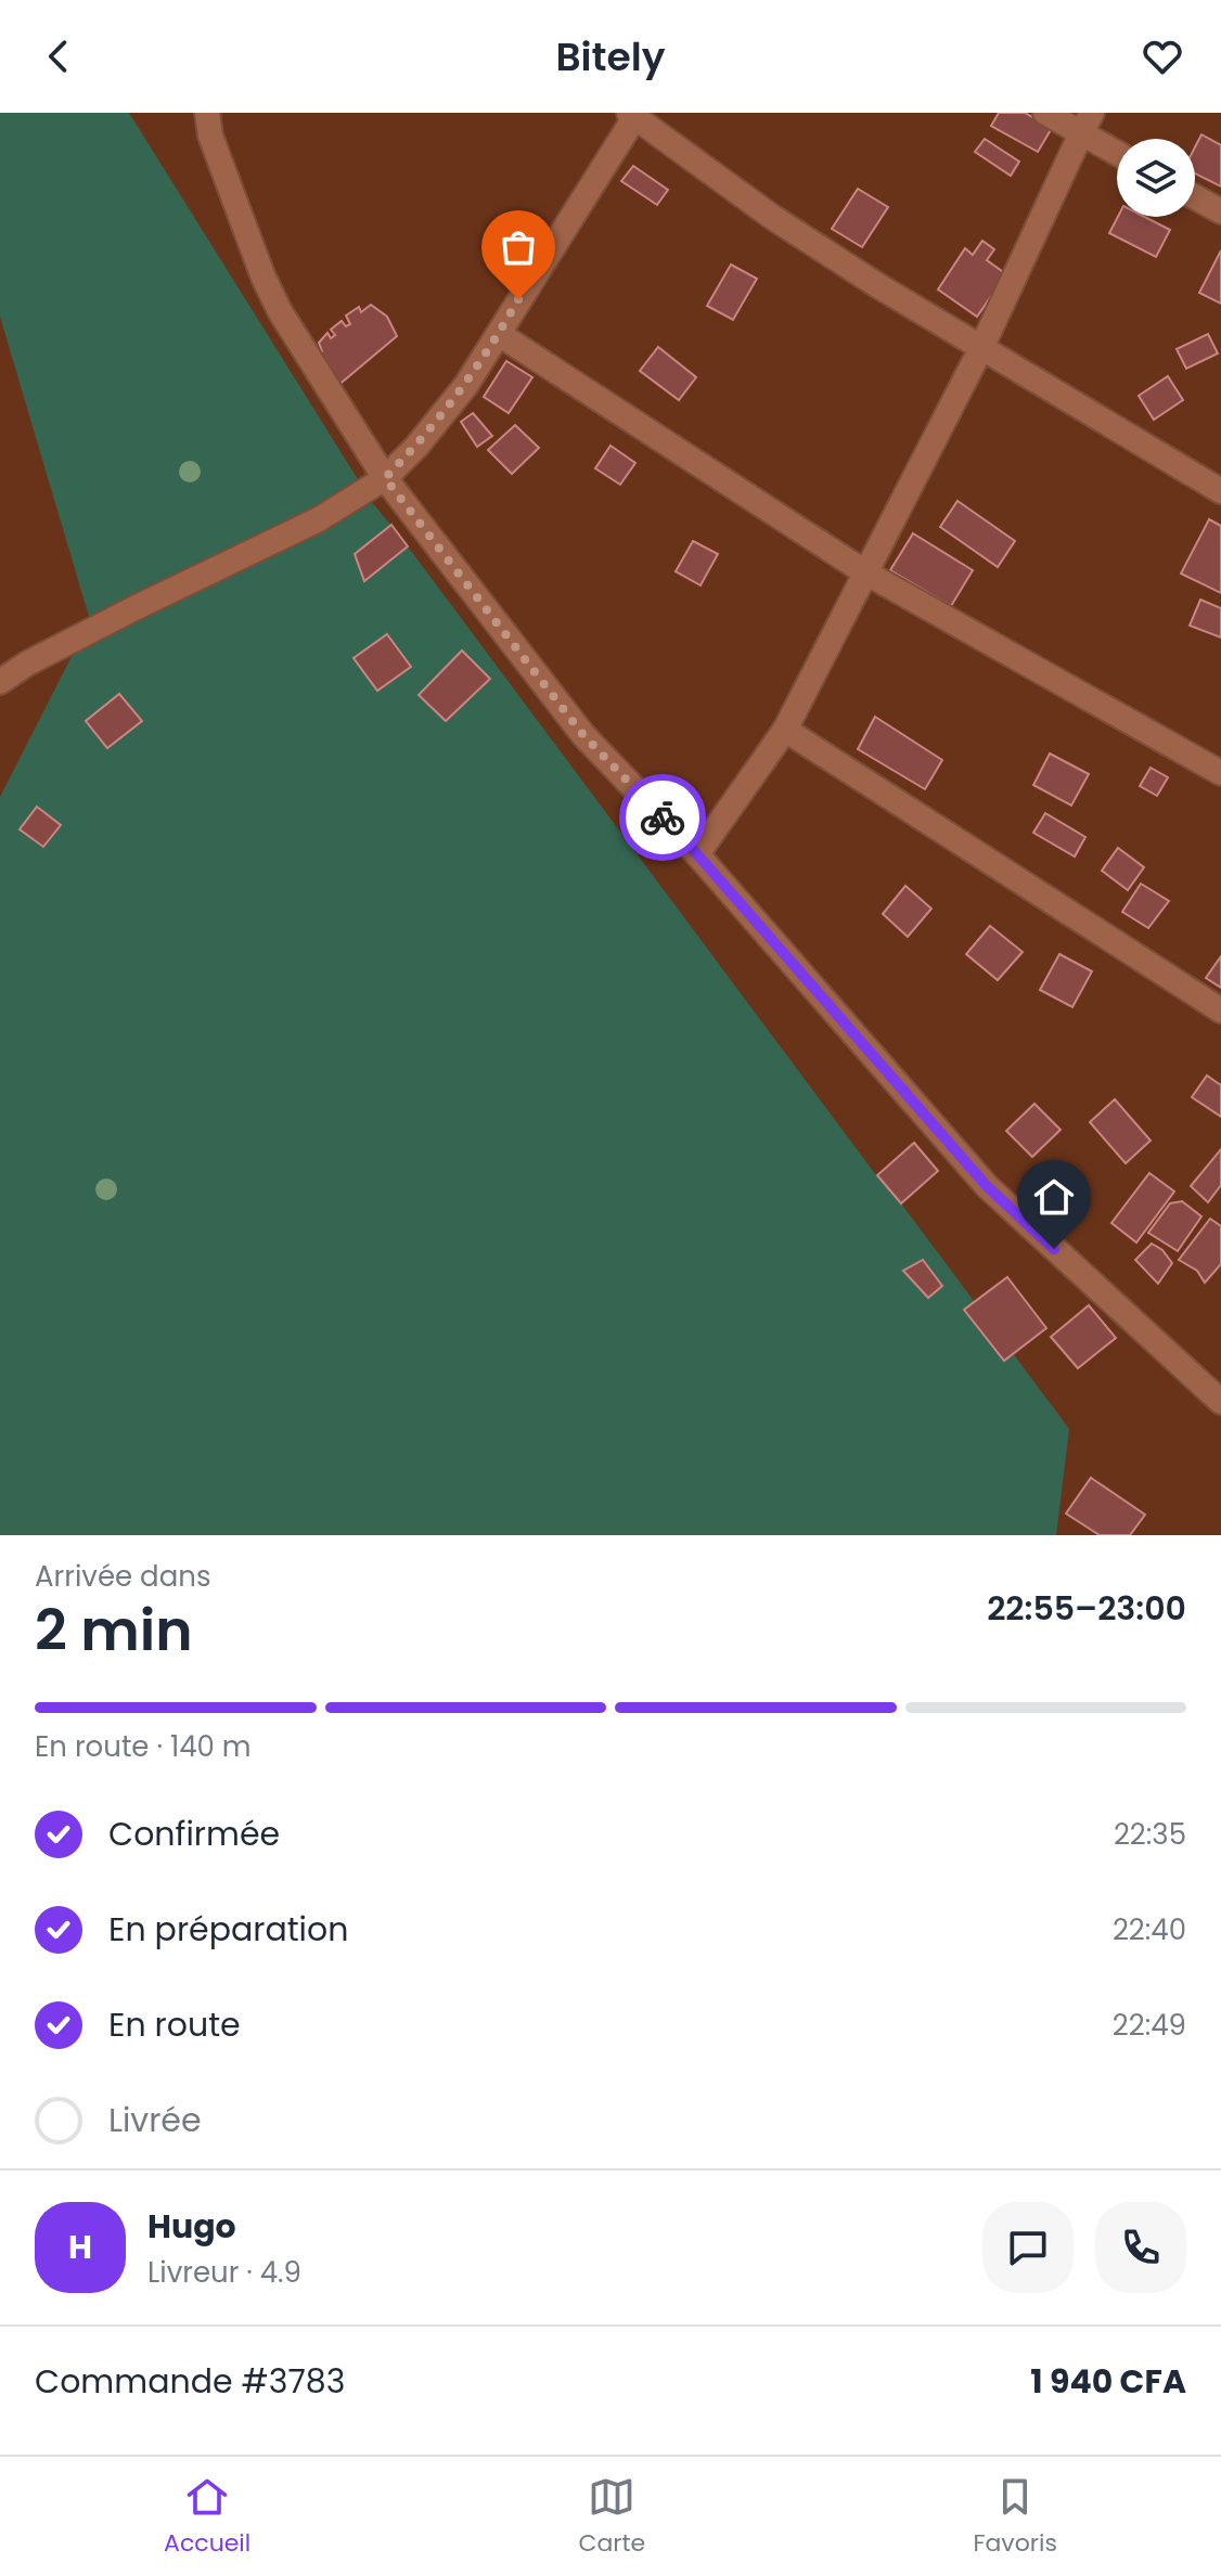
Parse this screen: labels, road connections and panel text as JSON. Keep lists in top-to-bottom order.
{
  "page": {
    "header": "Bitely",
    "heading": ["2 min", "Arrivée dans", "22:55–23:00"],
    "panel": [
      "Hugo",
      "Livreur · 4.9",
      "Commande #3783",
      "1 940 CFA"
    ],
    "bar": "En route · 140 m",
    "list": [
      ["Confirmée", "22:35"],
      ["En préparation", "22:40"],
      ["En route", "22:49"],
      "Livrée"
    ],
    "round": "H",
    "tabs": ["Accueil", "Carte", "Favoris"]
  }
}
